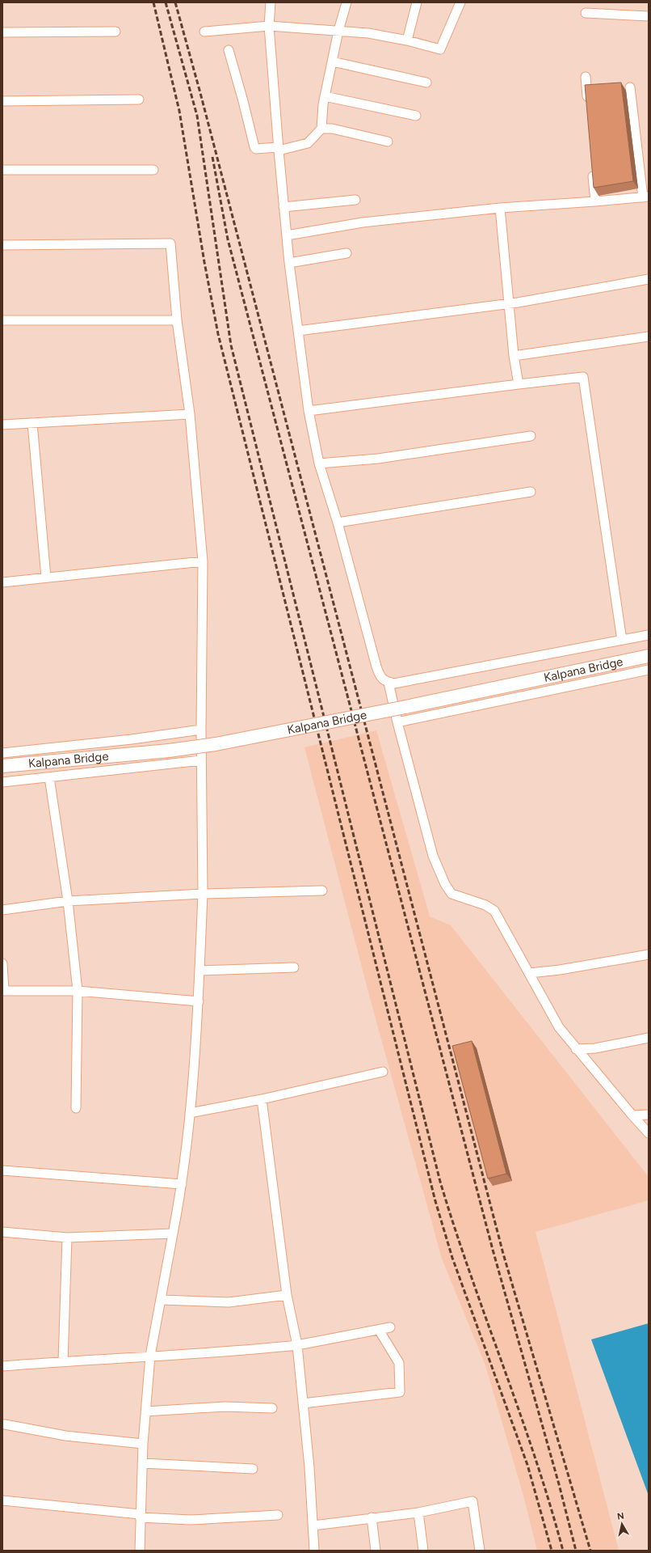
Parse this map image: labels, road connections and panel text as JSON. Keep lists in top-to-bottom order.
{
  "streets": {
    "main road": ["Kalpana Bridge"]
  },
  "north": "top"
}
